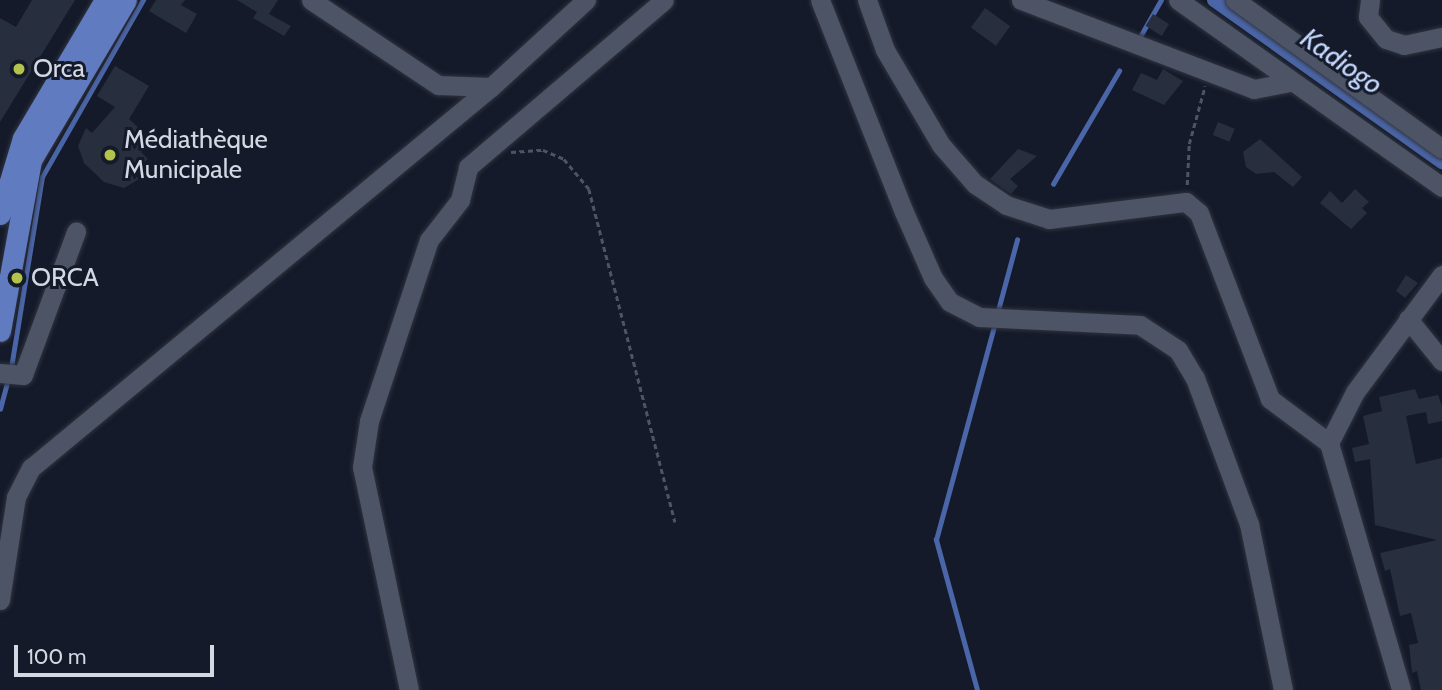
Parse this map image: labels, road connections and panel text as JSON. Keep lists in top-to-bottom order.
{
  "water": ["Kadiogo"],
  "places": ["Orca", "Médiathèque Municipale", "ORCA"],
  "scale_bar": "100 m"
}
